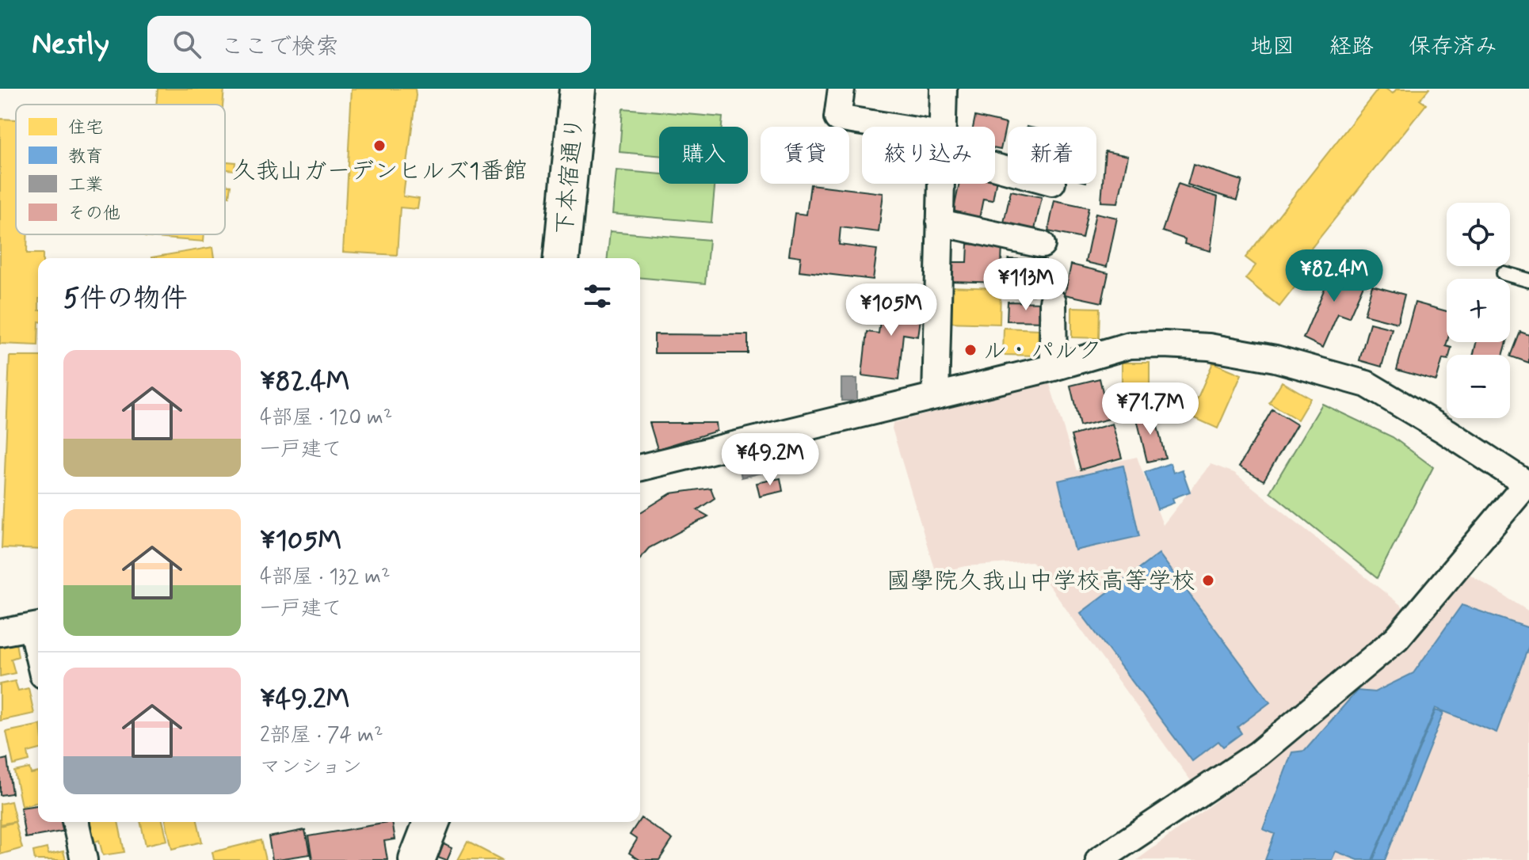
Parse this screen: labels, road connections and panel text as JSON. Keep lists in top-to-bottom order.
{
  "streets": {
    "street": ["下本宿通り"]
  },
  "places": ["久我山ガーデンヒルズ1番館", "ル・パルク", "國學院久我山中学校高等学校"],
  "legend": [
    "住宅",
    "教育",
    "工業",
    "その他"
  ],
  "page": {
    "header": "Nestly",
    "search": "ここで検索",
    "nav": ["地図", "経路", "保存済み"],
    "chip": [
      "購入",
      "賃貸",
      "絞り込み",
      "新着"
    ],
    "map_buttons": ["+", "−"],
    "price": [
      "¥82.4M",
      "¥113M",
      "¥105M",
      "¥71.7M",
      "¥49.2M"
    ],
    "heading": "5件の物件",
    "list": [
      {
        "name": "¥82.4M",
        "note": "4部屋 · 120 m² · 一戸建て"
      },
      {
        "name": "¥105M",
        "note": "4部屋 · 132 m² · 一戸建て"
      },
      {
        "name": "¥49.2M",
        "note": "2部屋 · 74 m² · マンション"
      }
    ]
  }
}
